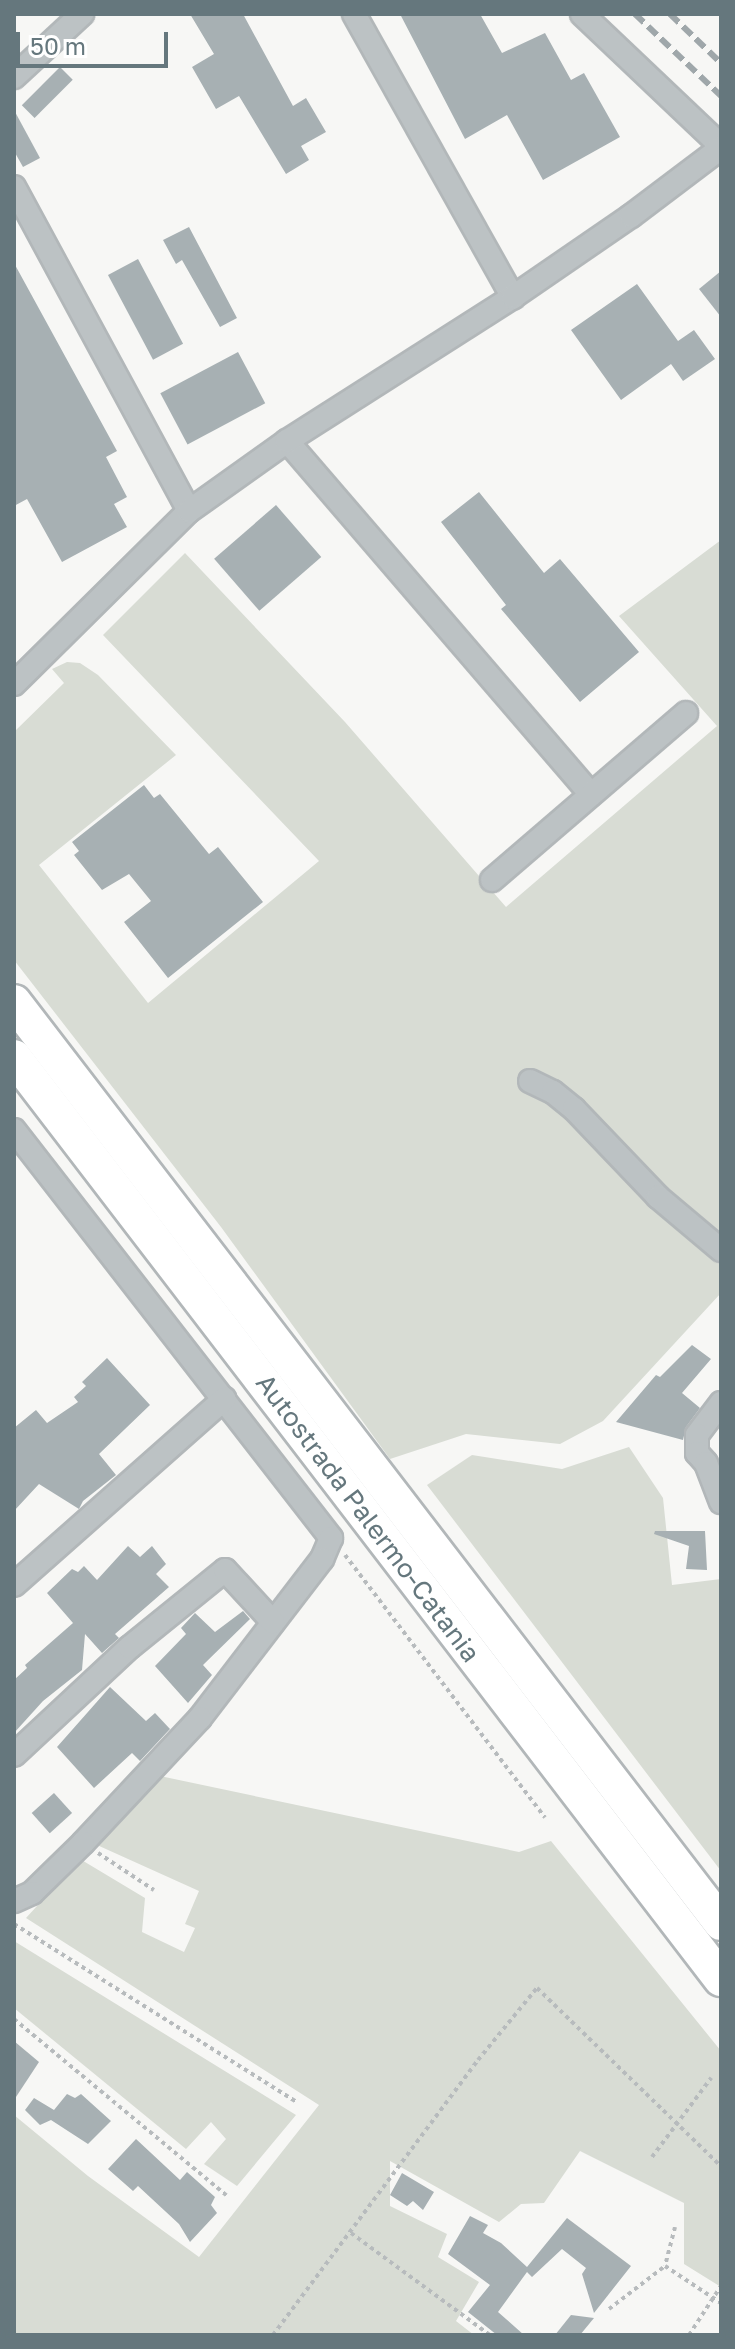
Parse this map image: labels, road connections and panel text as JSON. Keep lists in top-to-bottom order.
{
  "streets": {
    "highway": ["Autostrada Palermo-Catania"]
  },
  "scale_bar": "50 m"
}
